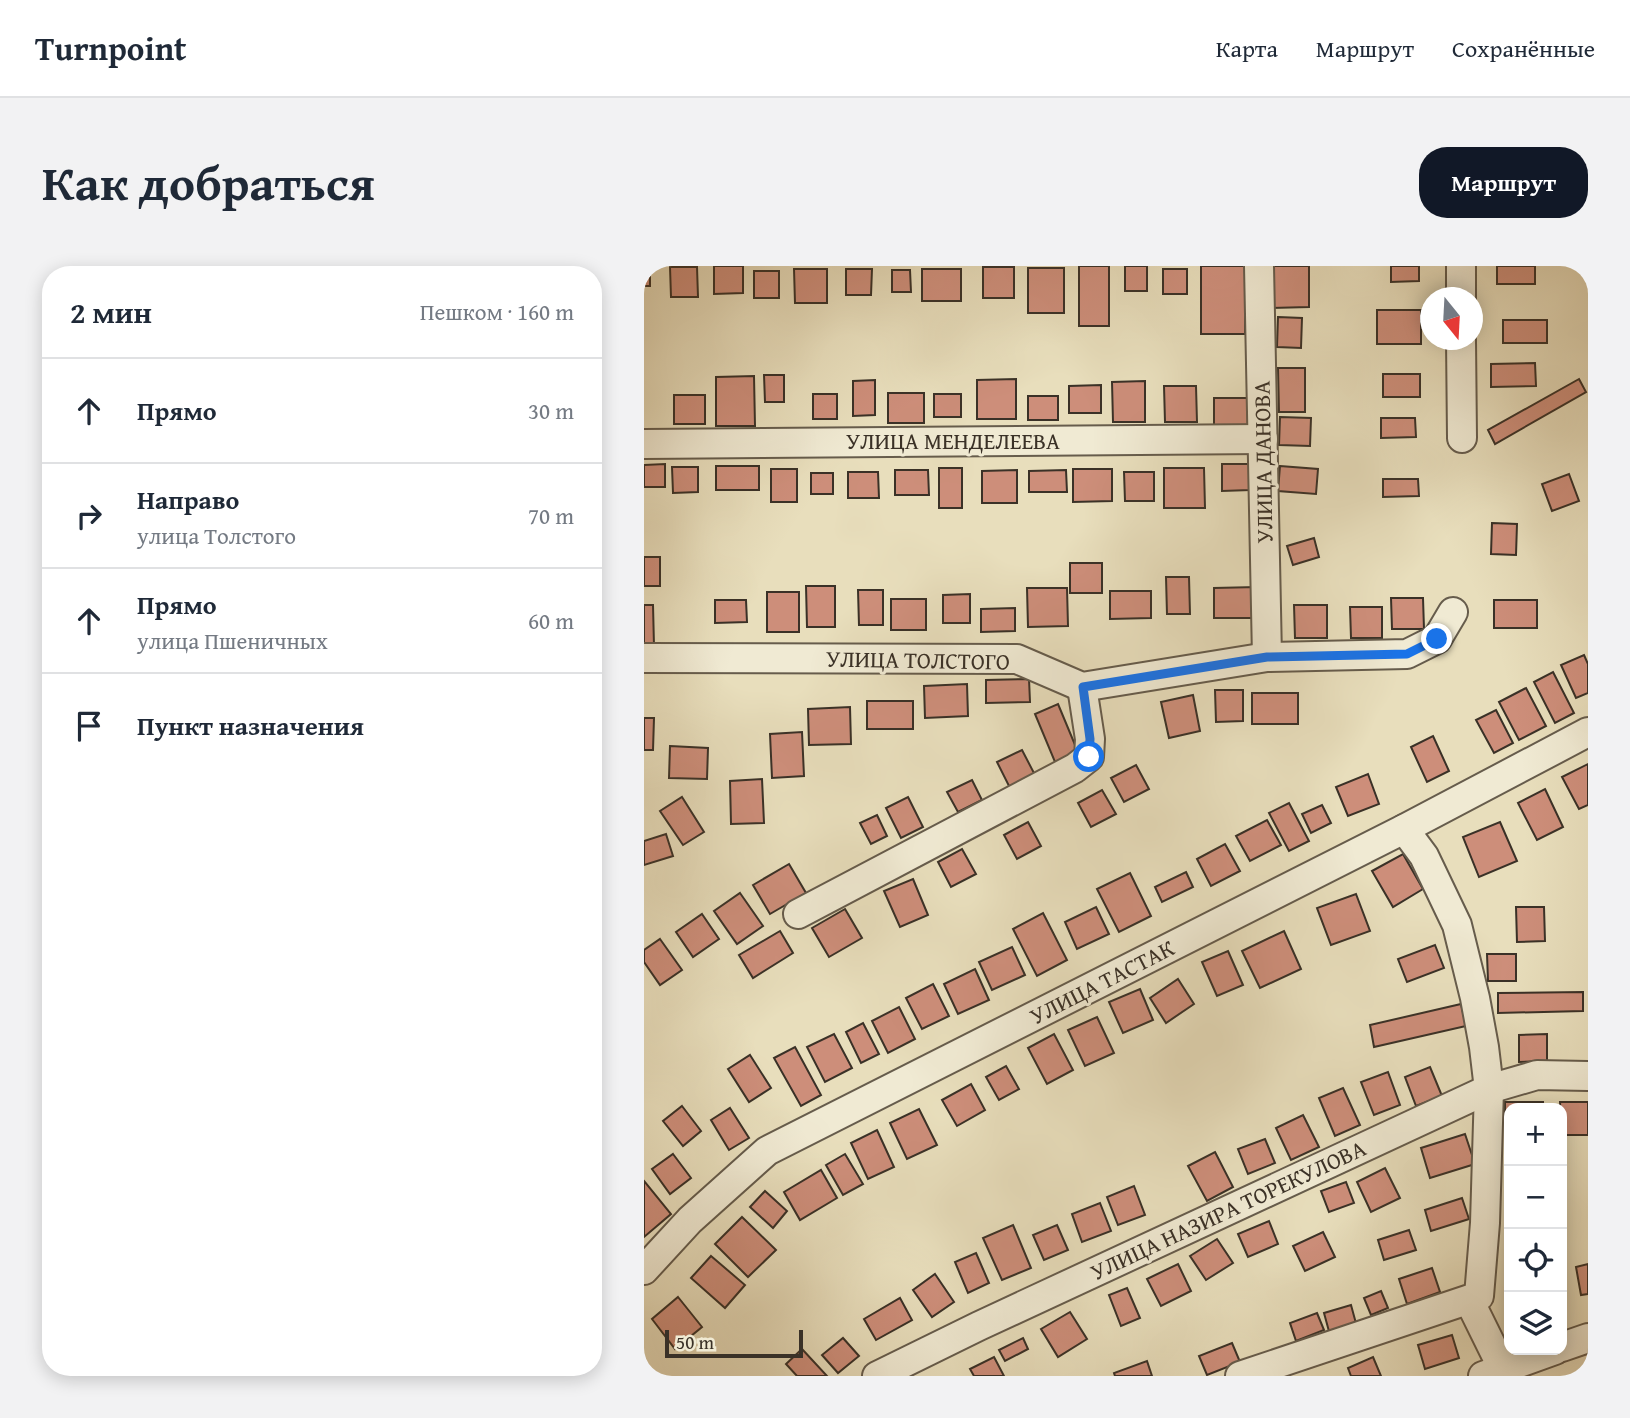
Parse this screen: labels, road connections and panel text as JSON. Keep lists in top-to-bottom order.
{
  "streets": {
    "street": [
      "УЛИЦА МЕНДЕЛЕЕВА",
      "УЛИЦА ДАНОВА",
      "УЛИЦА ТОЛСТОГО",
      "УЛИЦА ТАСТАК",
      "УЛИЦА НАЗИРА ТОРЕКУЛОВА"
    ]
  },
  "crossings": [
    ["УЛИЦА МЕНДЕЛЕЕВА", "УЛИЦА ДАНОВА"]
  ],
  "scale_bar": "50 m",
  "north": "bottom",
  "page": {
    "header": "Turnpoint",
    "nav": ["Карта", "Маршрут", "Сохранённые"],
    "title": "Как добраться",
    "buttons": "Маршрут",
    "heading": ["2 мин", "Пешком · 160 m"],
    "list": [
      ["Прямо", "30 m"],
      ["Направо", "улица Толстого", "70 m"],
      ["Прямо", "улица Пшеничных", "60 m"],
      "Пункт назначения"
    ],
    "map_buttons": ["+", "−"],
    "scale": "50 m"
  }
}
